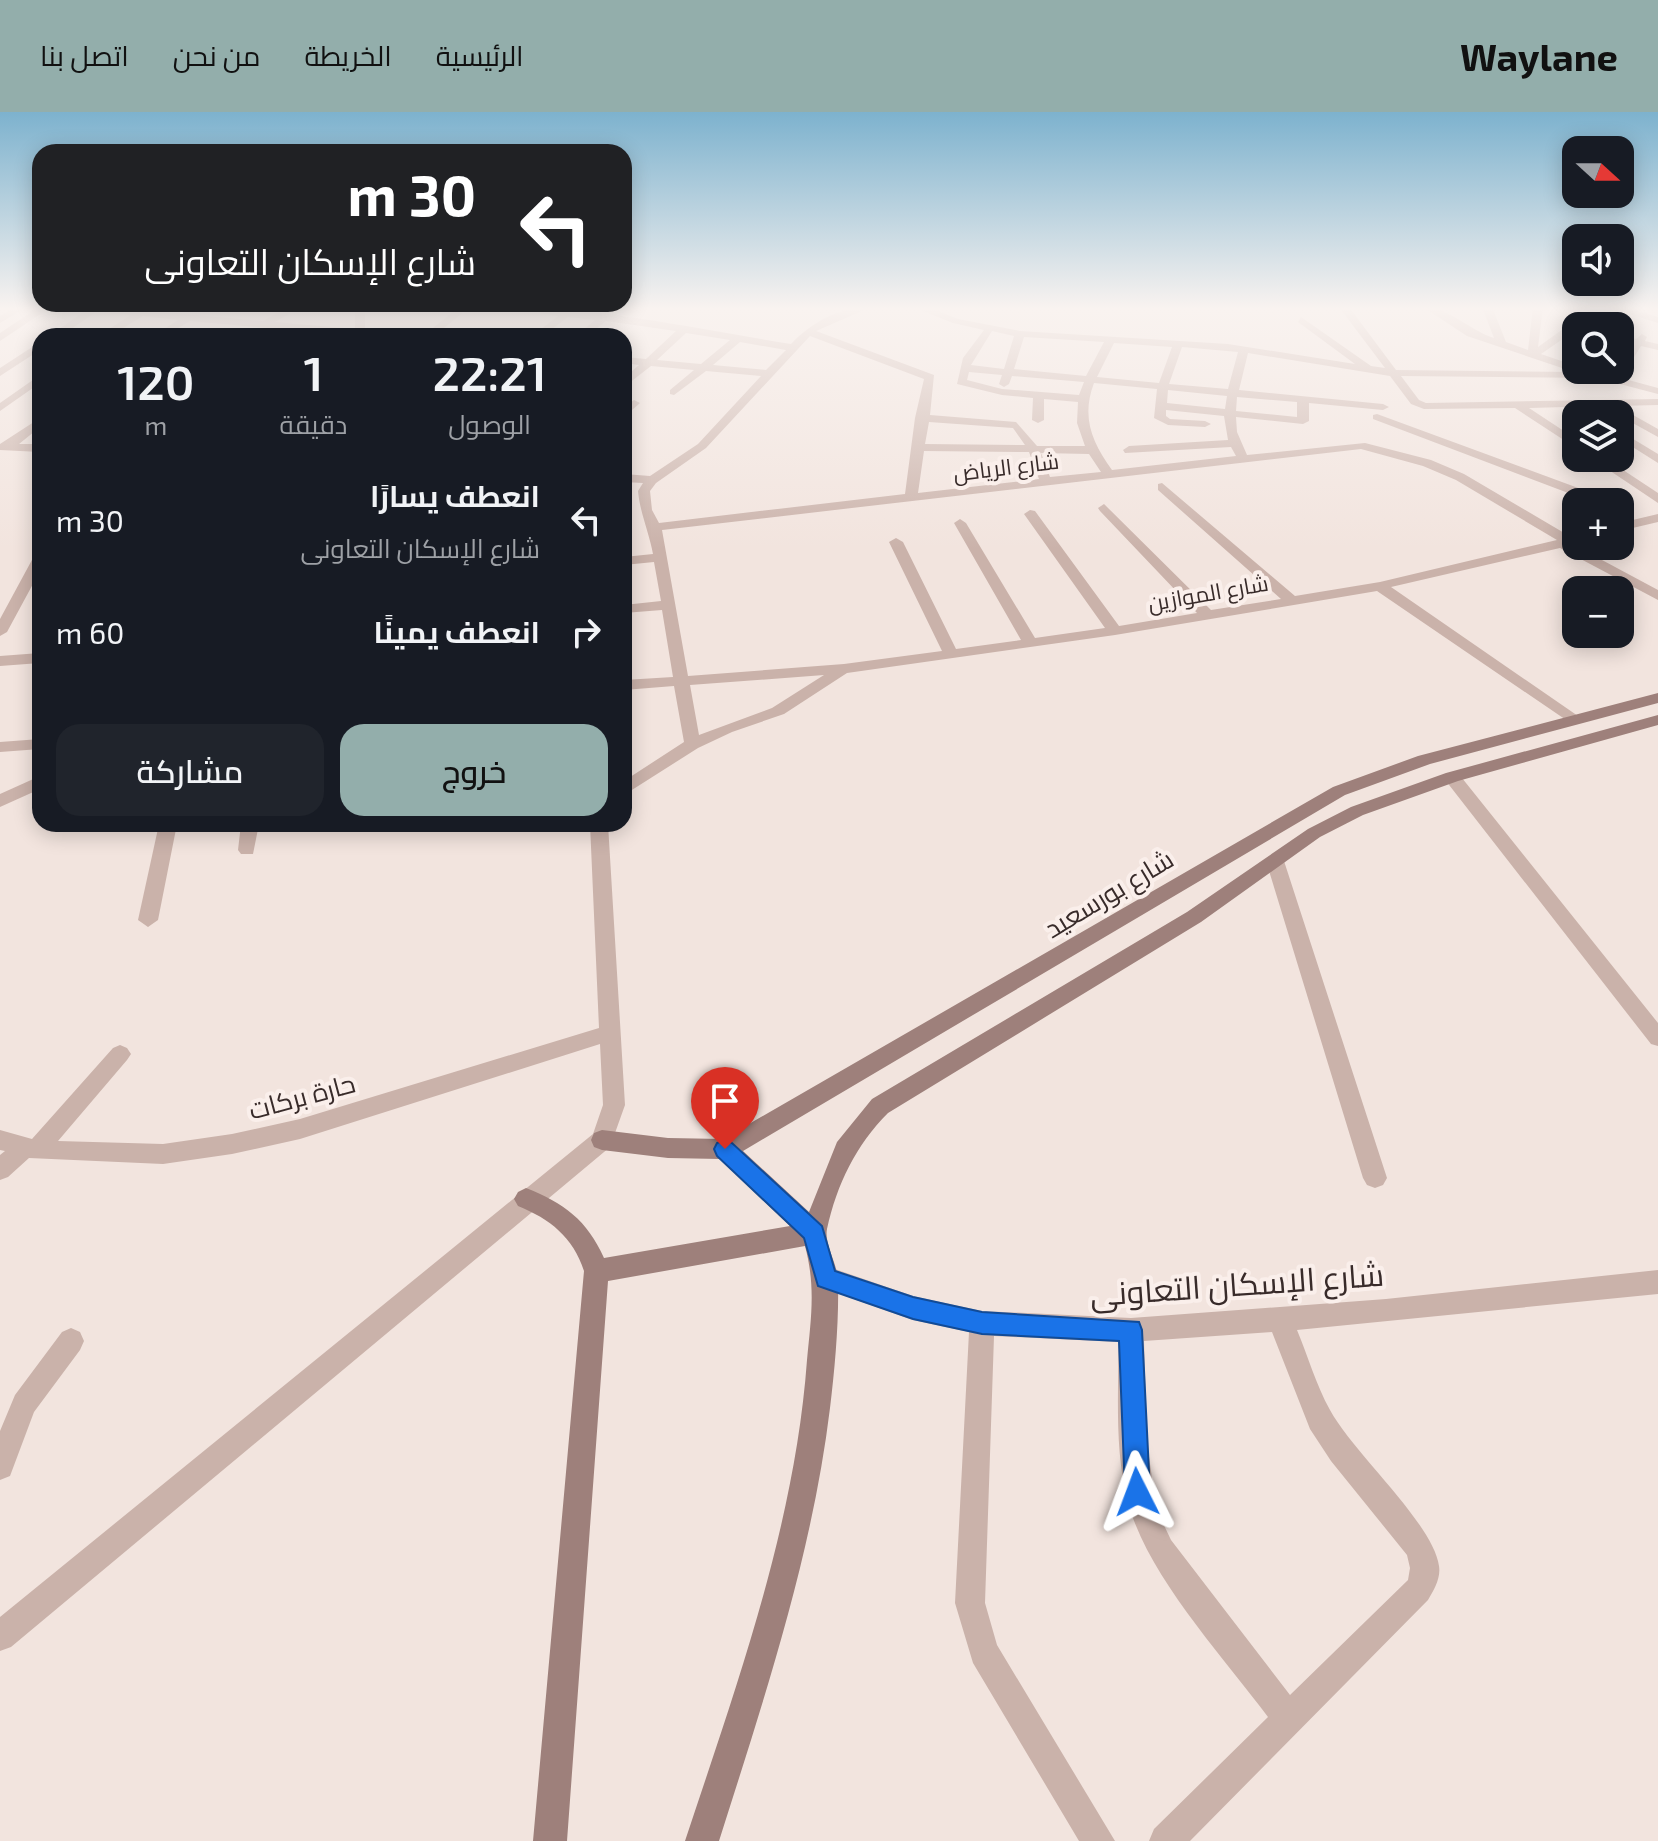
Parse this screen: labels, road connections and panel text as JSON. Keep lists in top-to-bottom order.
{
  "streets": {
    "main road": ["شارع بورسعيد"],
    "street": [
      "شارع الرياض",
      "شارع الموازين",
      "حارة بركات",
      "شارع الإسكان التعاونى"
    ]
  },
  "north": "right",
  "page": {
    "header": "Waylane",
    "nav": [
      "الرئيسية",
      "الخريطة",
      "من نحن",
      "اتصل بنا"
    ],
    "map_buttons": ["+", "−"],
    "turn": ["30 m", "شارع الإسكان التعاونى"],
    "eta": [
      "22:21",
      "الوصول",
      "1",
      "دقيقة",
      "120",
      "m"
    ],
    "list": [
      {
        "name": "انعطف يسارًا",
        "note": "شارع الإسكان التعاونى",
        "value": "30 m"
      },
      {
        "name": "انعطف يمينًا",
        "value": "60 m"
      }
    ],
    "buttons": ["خروج", "مشاركة"]
  }
}
